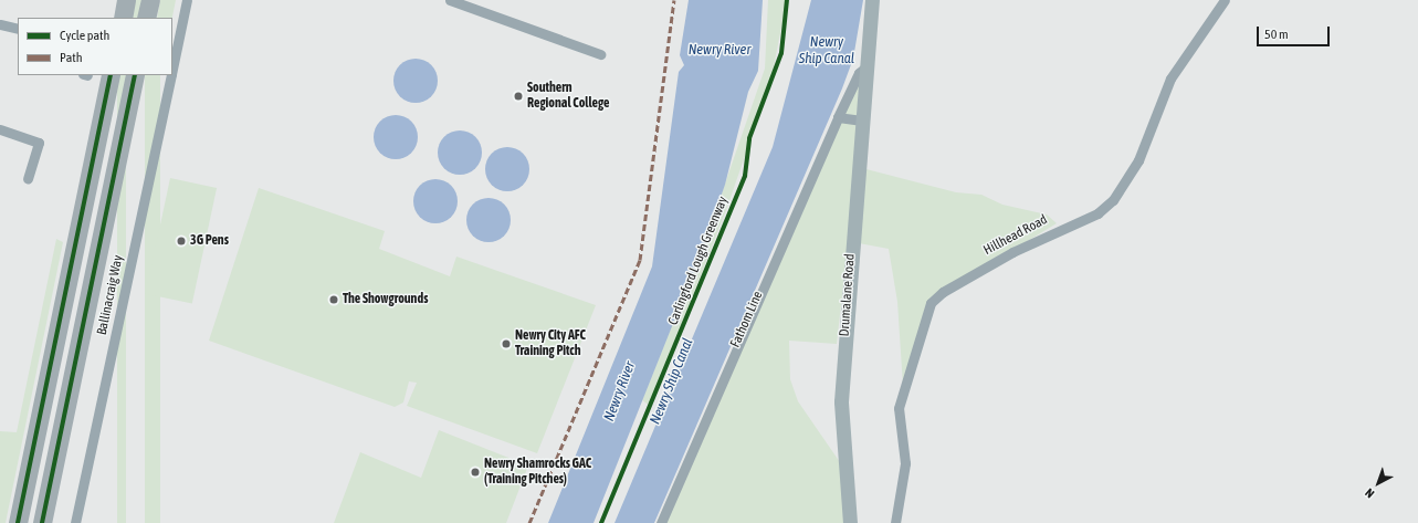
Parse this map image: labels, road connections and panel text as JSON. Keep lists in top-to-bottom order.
{
  "streets": {
    "main road": ["Drumalane Road"],
    "street": ["Hillhead Road", "Ballinacraig Way", "Fathom Line"],
    "cycle path": ["Carlingford Lough Greenway"]
  },
  "crossings": [
    ["Drumalane Road", "Fathom Line"]
  ],
  "water": ["Newry Ship Canal", "Newry River"],
  "places": [
    "Southern Regional College",
    "3G Pens",
    "The Showgrounds",
    "Newry City AFC Training Pitch",
    "Newry Shamrocks GAC (Training Pitches)"
  ],
  "legend": ["Cycle path", "Path"],
  "scale_bar": "50 m",
  "north": "bottom left"
}
